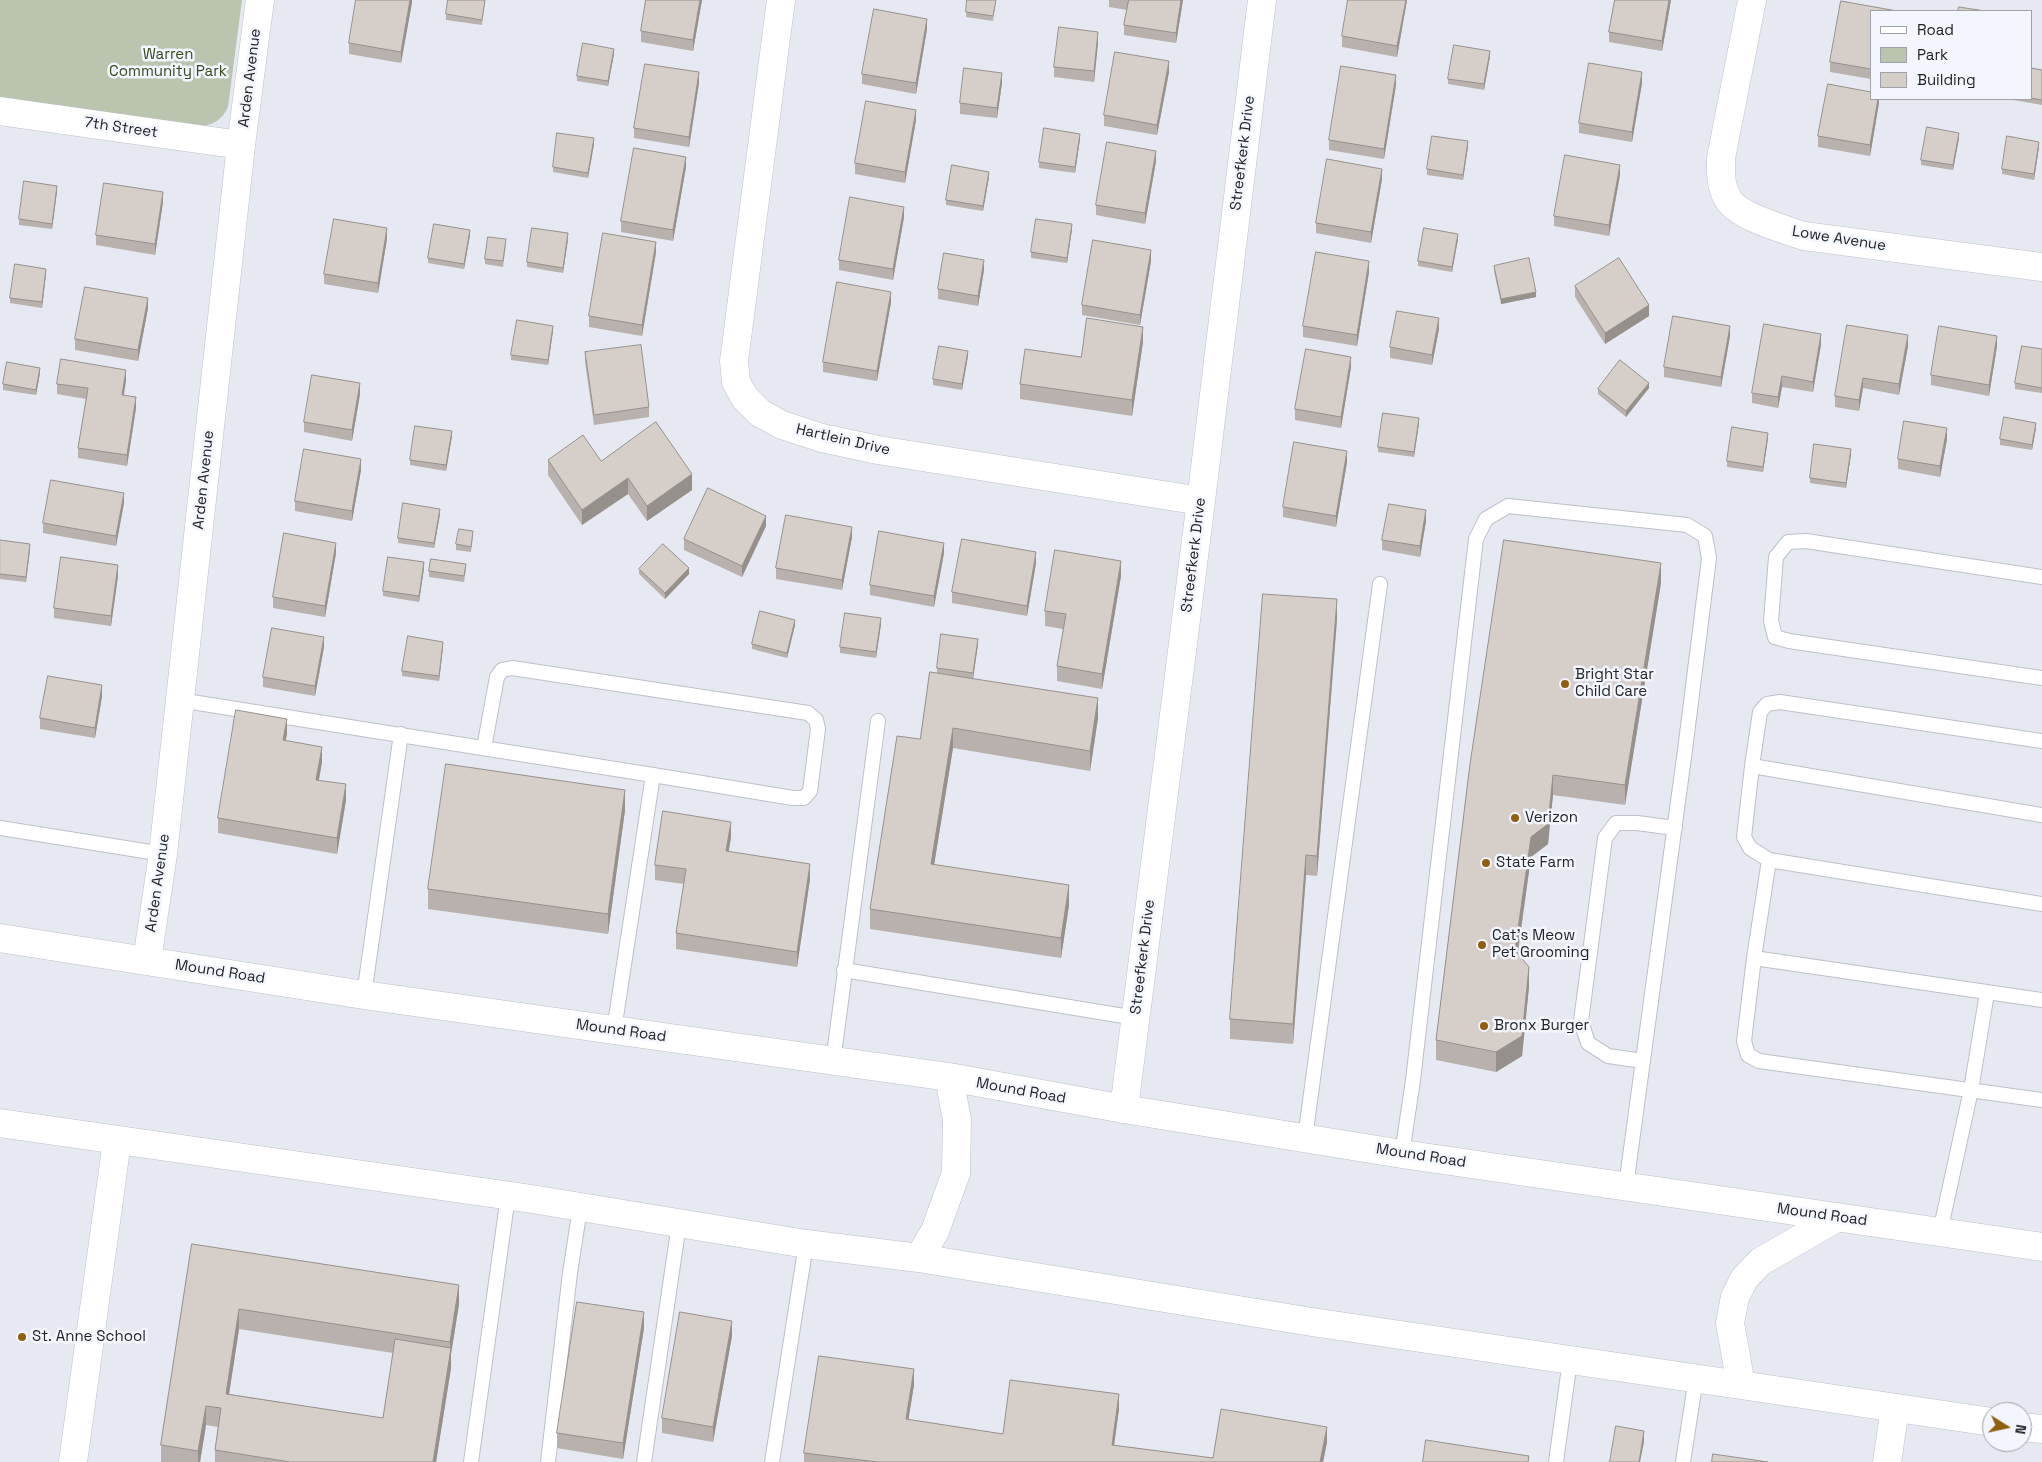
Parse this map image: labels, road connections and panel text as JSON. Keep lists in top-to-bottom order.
{
  "streets": {
    "main road": [
      "Arden Avenue",
      "7th Street",
      "Streefkerk Drive",
      "Lowe Avenue",
      "Hartlein Drive",
      "Mound Road"
    ]
  },
  "crossings": [
    ["Arden Avenue", "7th Street"],
    ["Arden Avenue", "Mound Road"],
    ["Streefkerk Drive", "Hartlein Drive"],
    ["Streefkerk Drive", "Mound Road"]
  ],
  "parks": ["Warren Community Park"],
  "places": [
    "Bright Star Child Care",
    "Verizon",
    "State Farm",
    "Cat's Meow Pet Grooming",
    "Bronx Burger",
    "St. Anne School"
  ],
  "legend": ["Road", "Park", "Building"],
  "north": "right"
}
